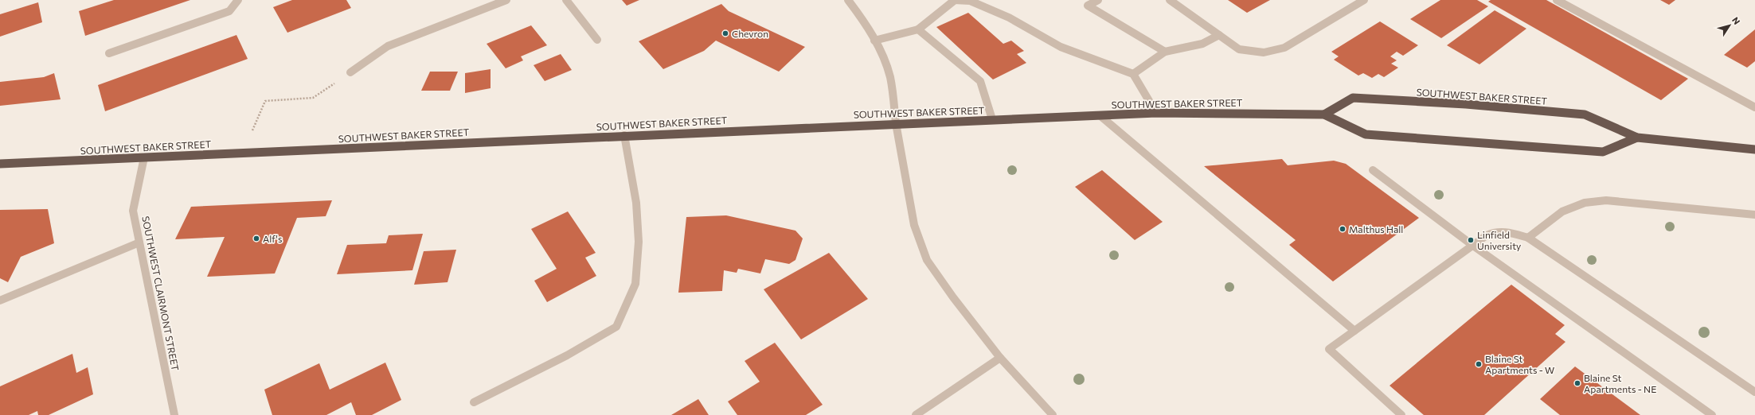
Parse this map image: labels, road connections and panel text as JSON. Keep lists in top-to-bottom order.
{
  "streets": {
    "highway": ["SOUTHWEST BAKER STREET"],
    "street": ["SOUTHWEST CLAIRMONT STREET"]
  },
  "crossings": [
    ["SOUTHWEST BAKER STREET", "SOUTHWEST CLAIRMONT STREET"]
  ],
  "places": [
    "Chevron",
    "Malthus Hall",
    "Alf's",
    "Linfield University",
    "Blaine St Apartments - W",
    "Blaine St Apartments - NE"
  ],
  "north": "top right"
}
